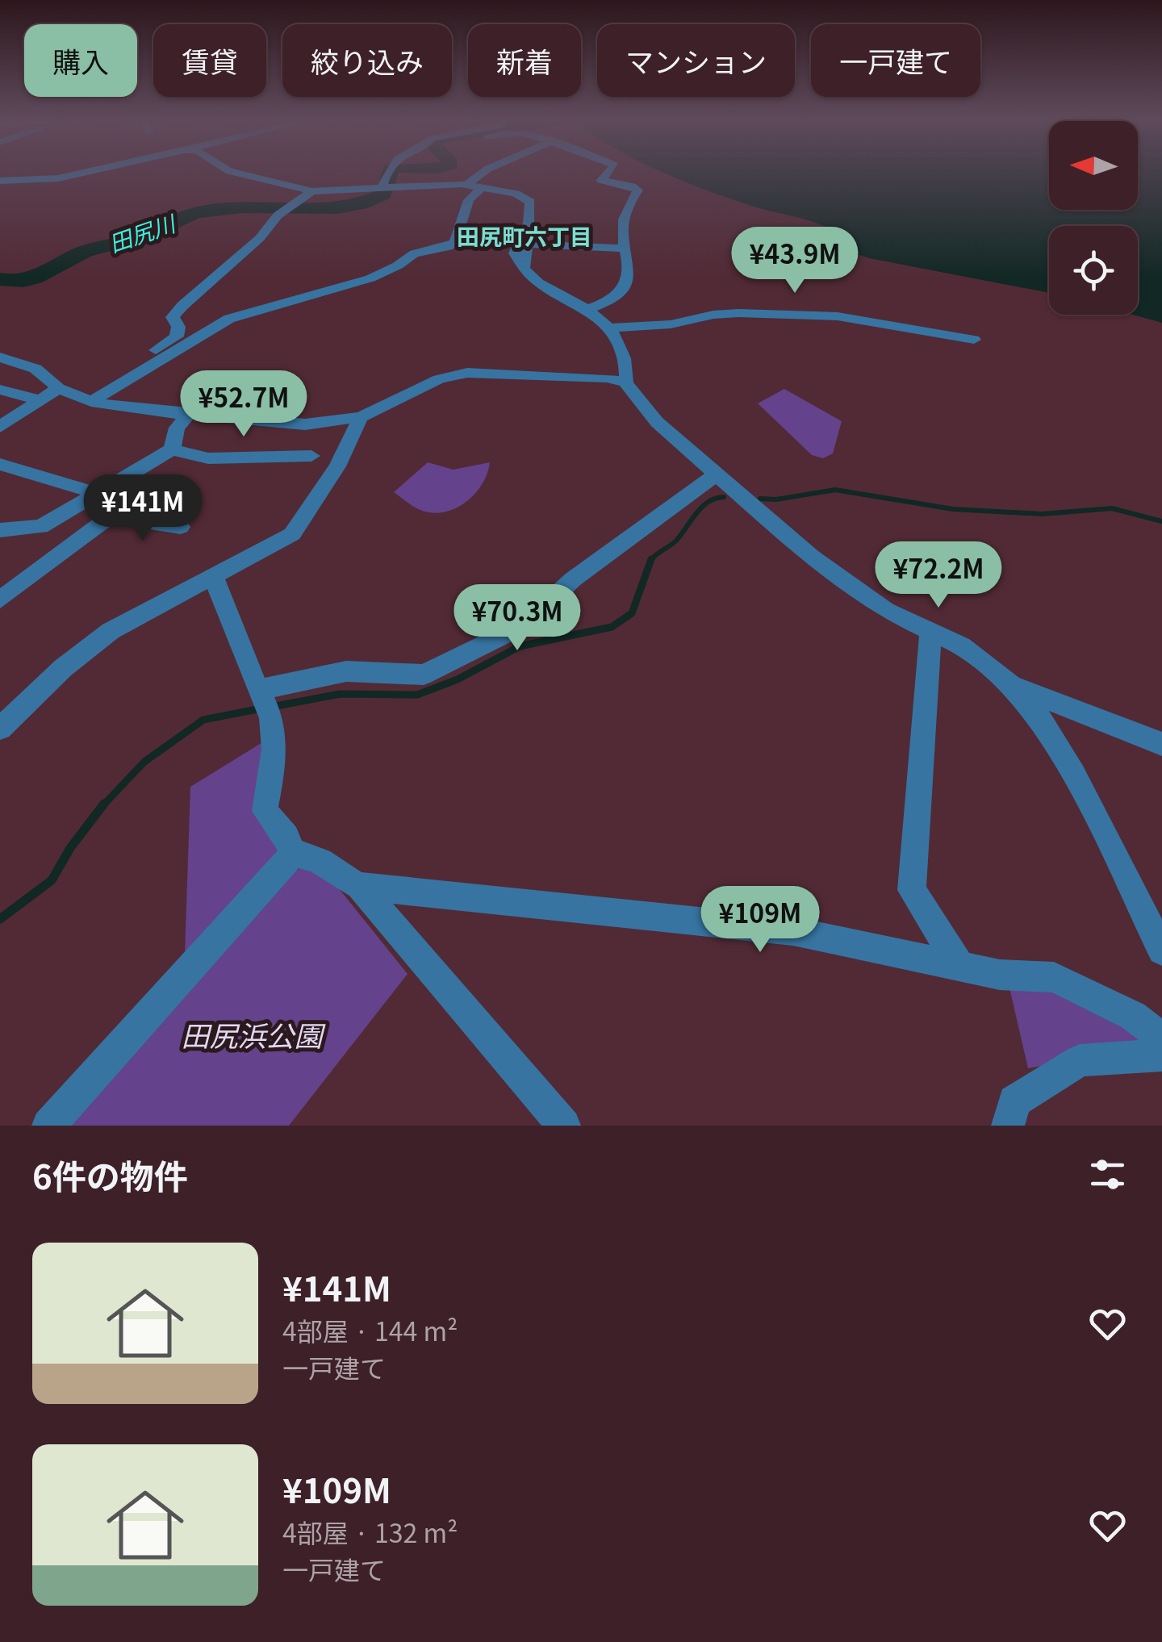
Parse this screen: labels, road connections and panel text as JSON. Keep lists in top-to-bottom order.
{
  "districts": ["田尻町六丁目"],
  "water": ["田尻川"],
  "parks": ["田尻浜公園"],
  "north": "left",
  "page": {
    "chip": [
      "購入",
      "賃貸",
      "絞り込み",
      "新着",
      "マンション",
      "一戸建て"
    ],
    "price": [
      "¥43.9M",
      "¥52.7M",
      "¥141M",
      "¥72.2M",
      "¥70.3M",
      "¥109M"
    ],
    "heading": "6件の物件",
    "list": [
      {
        "name": "¥141M",
        "note": "4部屋 · 144 m² · 一戸建て"
      },
      {
        "name": "¥109M",
        "note": "4部屋 · 132 m² · 一戸建て"
      }
    ]
  }
}
